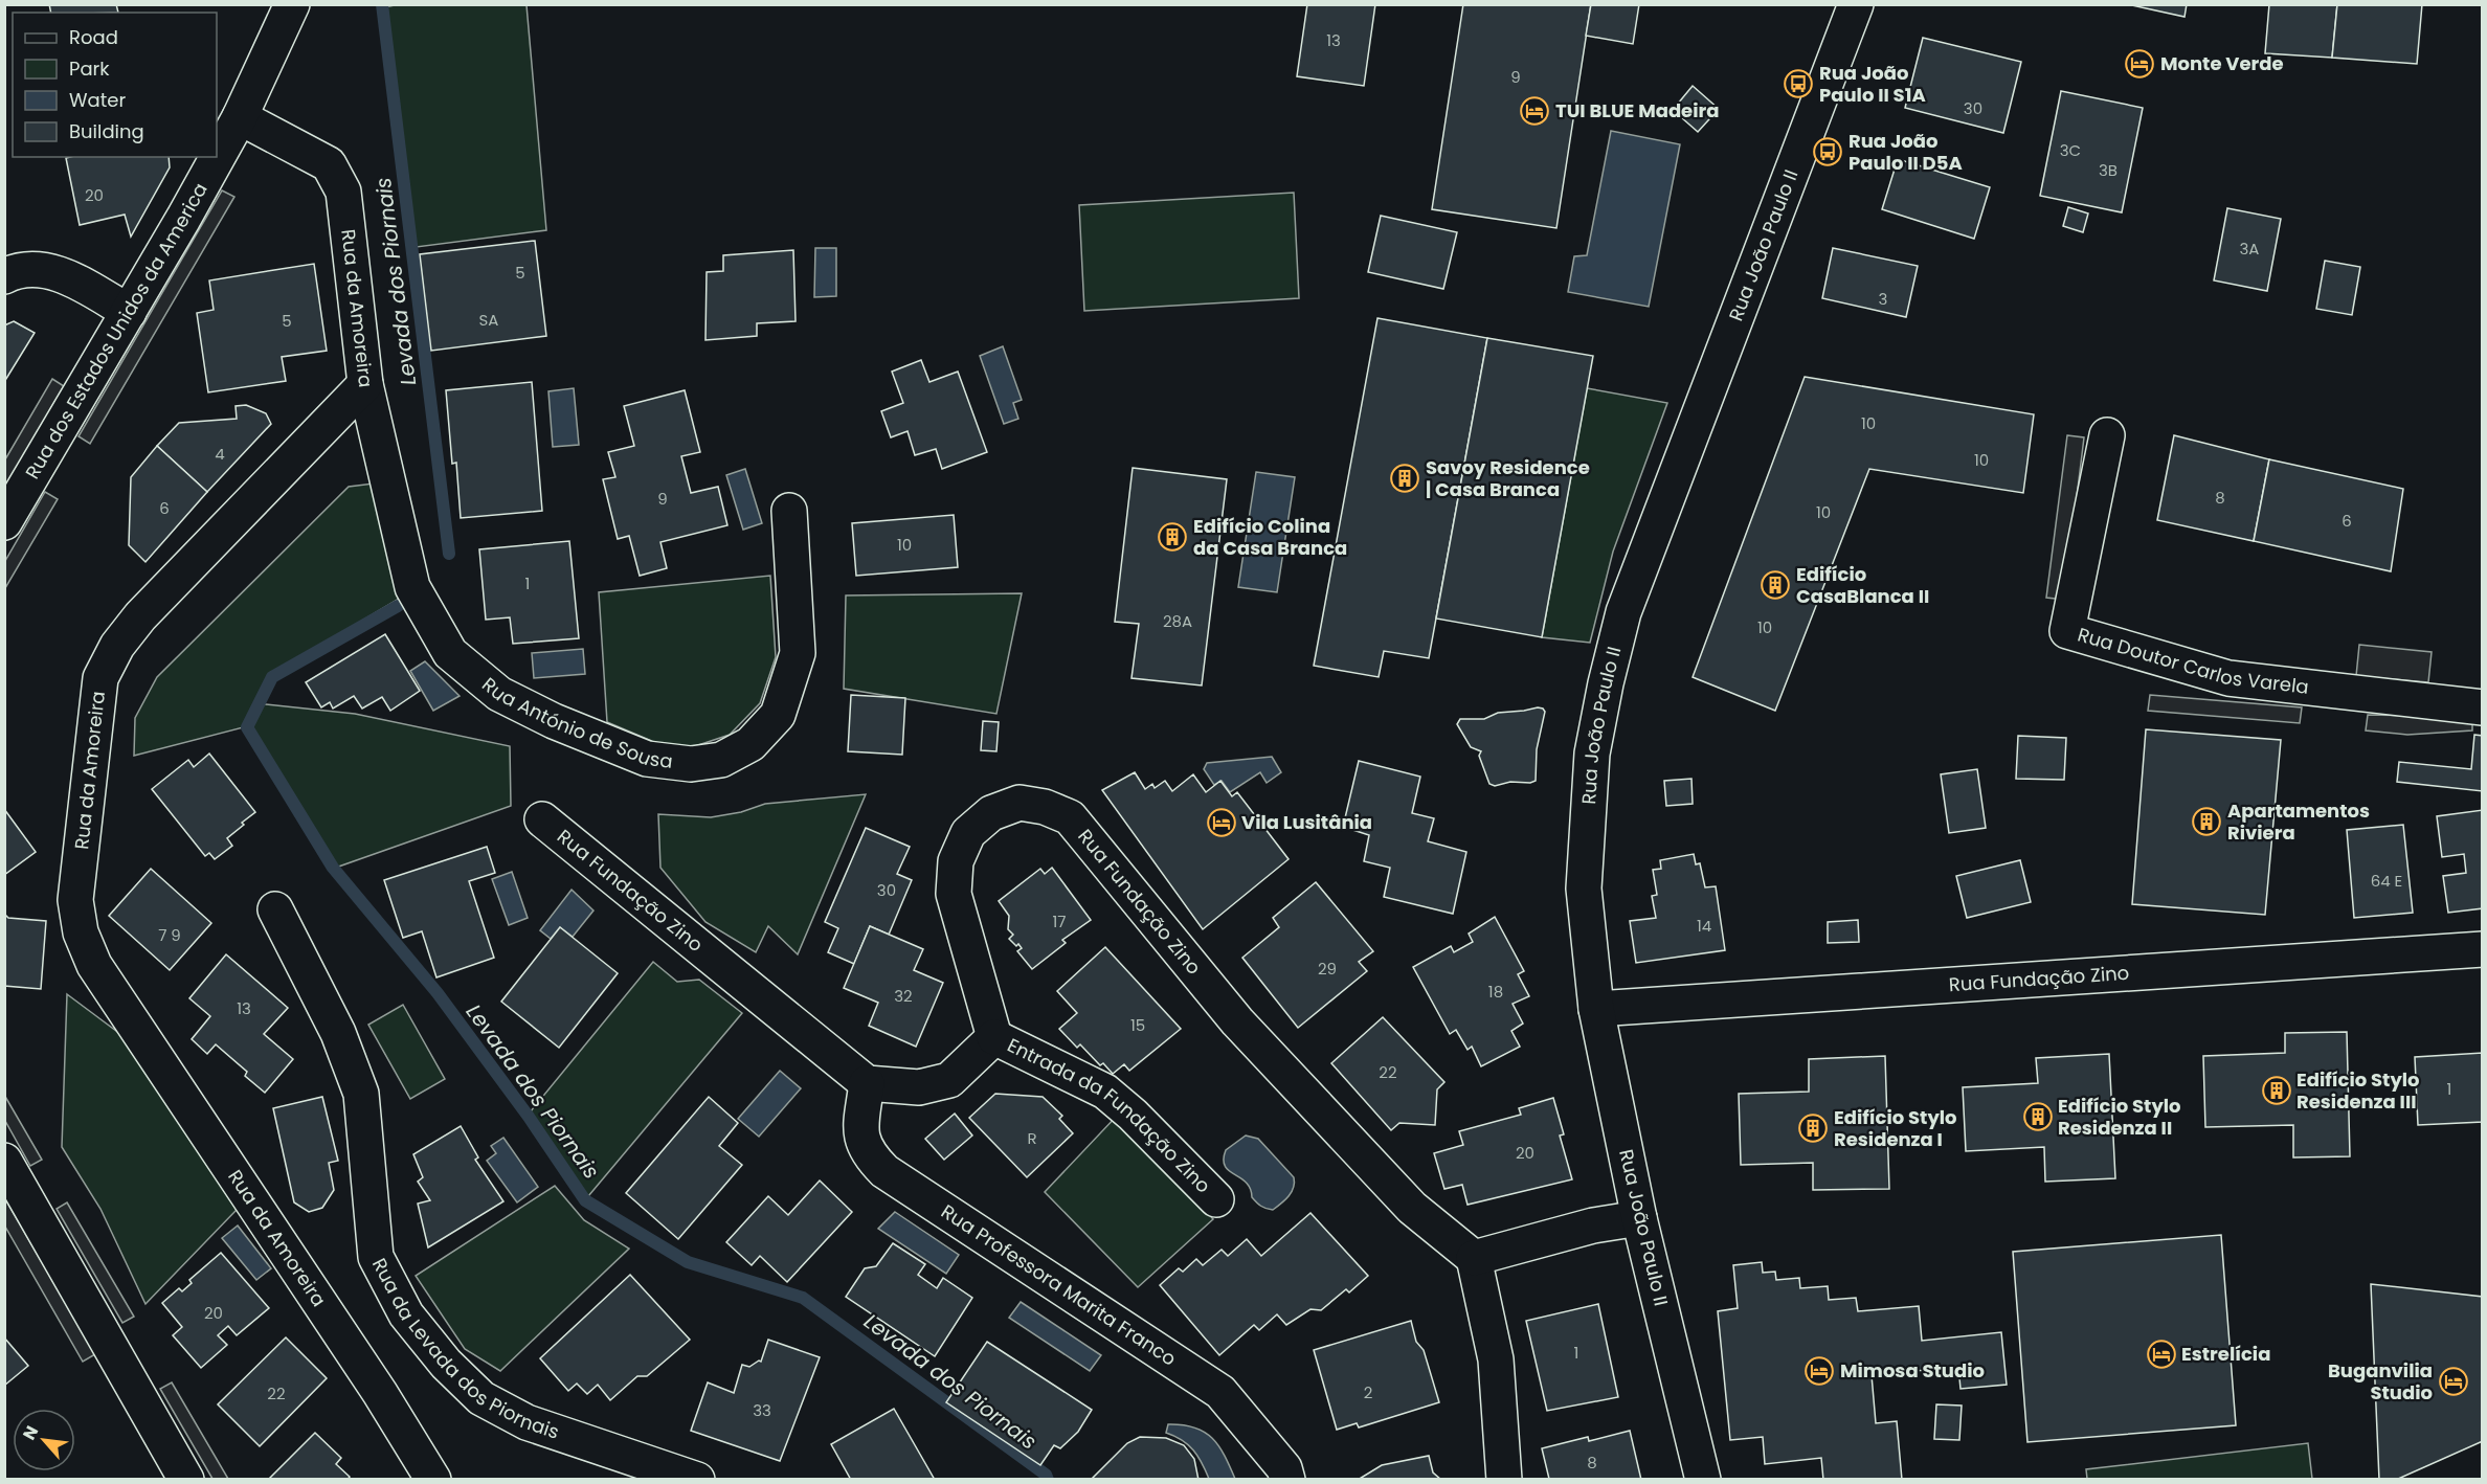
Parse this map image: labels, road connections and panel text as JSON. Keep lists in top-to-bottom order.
{
  "streets": {
    "street": [
      "Rua João Paulo II",
      "Rua da Amoreira",
      "Rua dos Estados Unidos da America",
      "Rua Doutor Carlos Varela",
      "Rua António de Sousa",
      "Rua Fundação Zino",
      "Entrada da Fundação Zino",
      "Rua Professora Marita Franco",
      "Rua da Levada dos Piornais"
    ]
  },
  "crossings": [
    ["Rua João Paulo II", "Rua Fundação Zino"],
    ["Rua da Amoreira", "Rua dos Estados Unidos da America"],
    ["Rua da Amoreira", "Rua António de Sousa"],
    ["Rua Fundação Zino", "Entrada da Fundação Zino"],
    ["Rua Fundação Zino", "Rua Professora Marita Franco"]
  ],
  "water": ["Levada dos Piornais"],
  "places": {
    "hotel": [
      "Monte Verde",
      "TUI BLUE Madeira",
      "Vila Lusitânia",
      "Estrelícia",
      "Mimosa Studio",
      "Buganvilia Studio"
    ],
    "bus stop": ["Rua João Paulo II S1A", "Rua João Paulo II D5A"],
    "building": [
      "Savoy Residence | Casa Branca",
      "Edifício Colina da Casa Branca",
      "Edifício CasaBlanca II",
      "Apartamentos Riviera",
      "Edifício Stylo Residenza III",
      "Edifício Stylo Residenza II",
      "Edifício Stylo Residenza I"
    ]
  },
  "house_numbers": [
    "13",
    "9",
    "30",
    "3C",
    "3B",
    "20",
    "3A",
    "5",
    "3",
    "SA",
    "5",
    "10",
    "4",
    "10",
    "8",
    "9",
    "6",
    "10",
    "6",
    "10",
    "1",
    "28A",
    "10",
    "64 E",
    "30",
    "17",
    "14",
    "7 9",
    "29",
    "18",
    "32",
    "13",
    "15",
    "22",
    "1",
    "R",
    "20",
    "20",
    "1",
    "2",
    "22",
    "33",
    "8"
  ],
  "legend": [
    "Road",
    "Park",
    "Water",
    "Building"
  ],
  "north": "top left"
}
